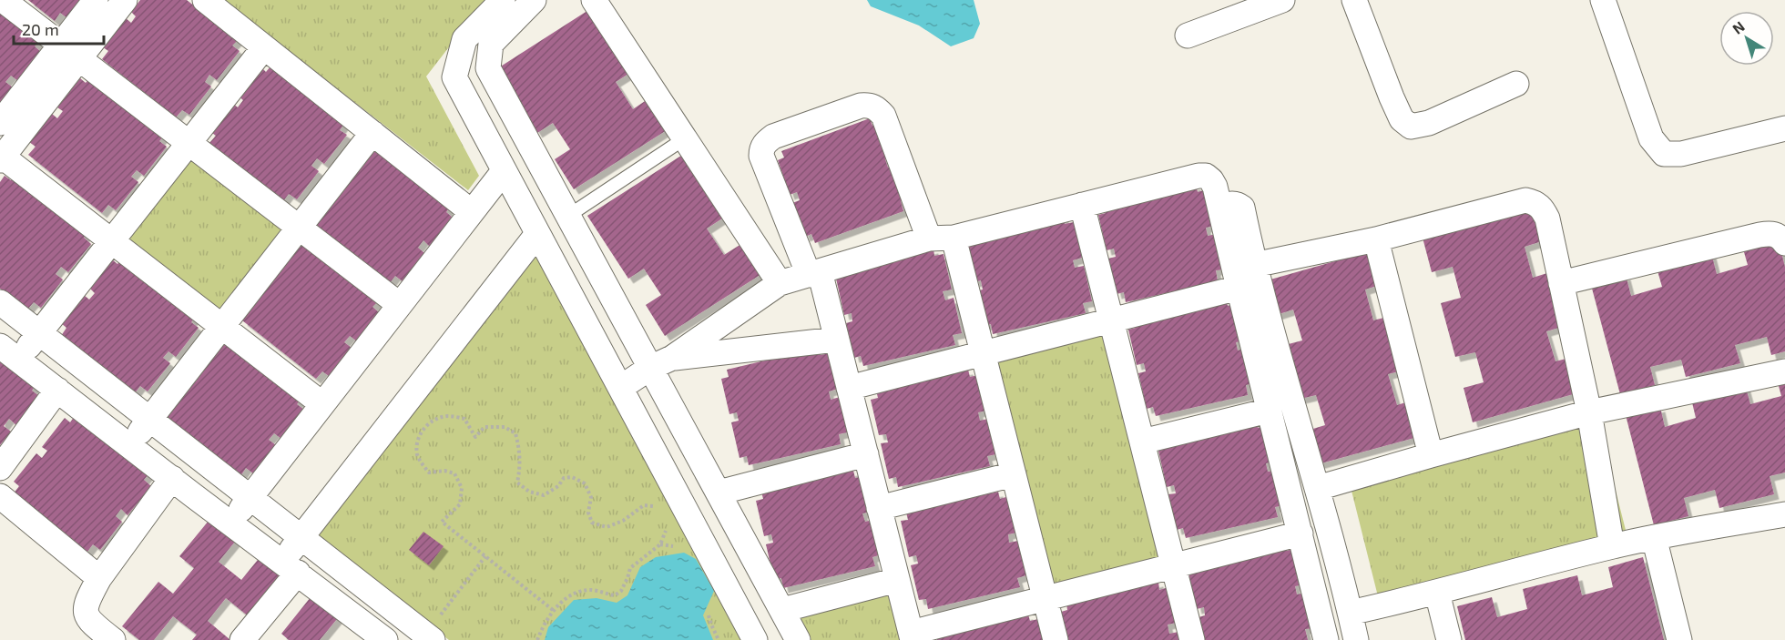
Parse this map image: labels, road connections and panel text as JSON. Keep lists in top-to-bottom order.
{
  "scale_bar": "20 m",
  "north": "top left"
}
